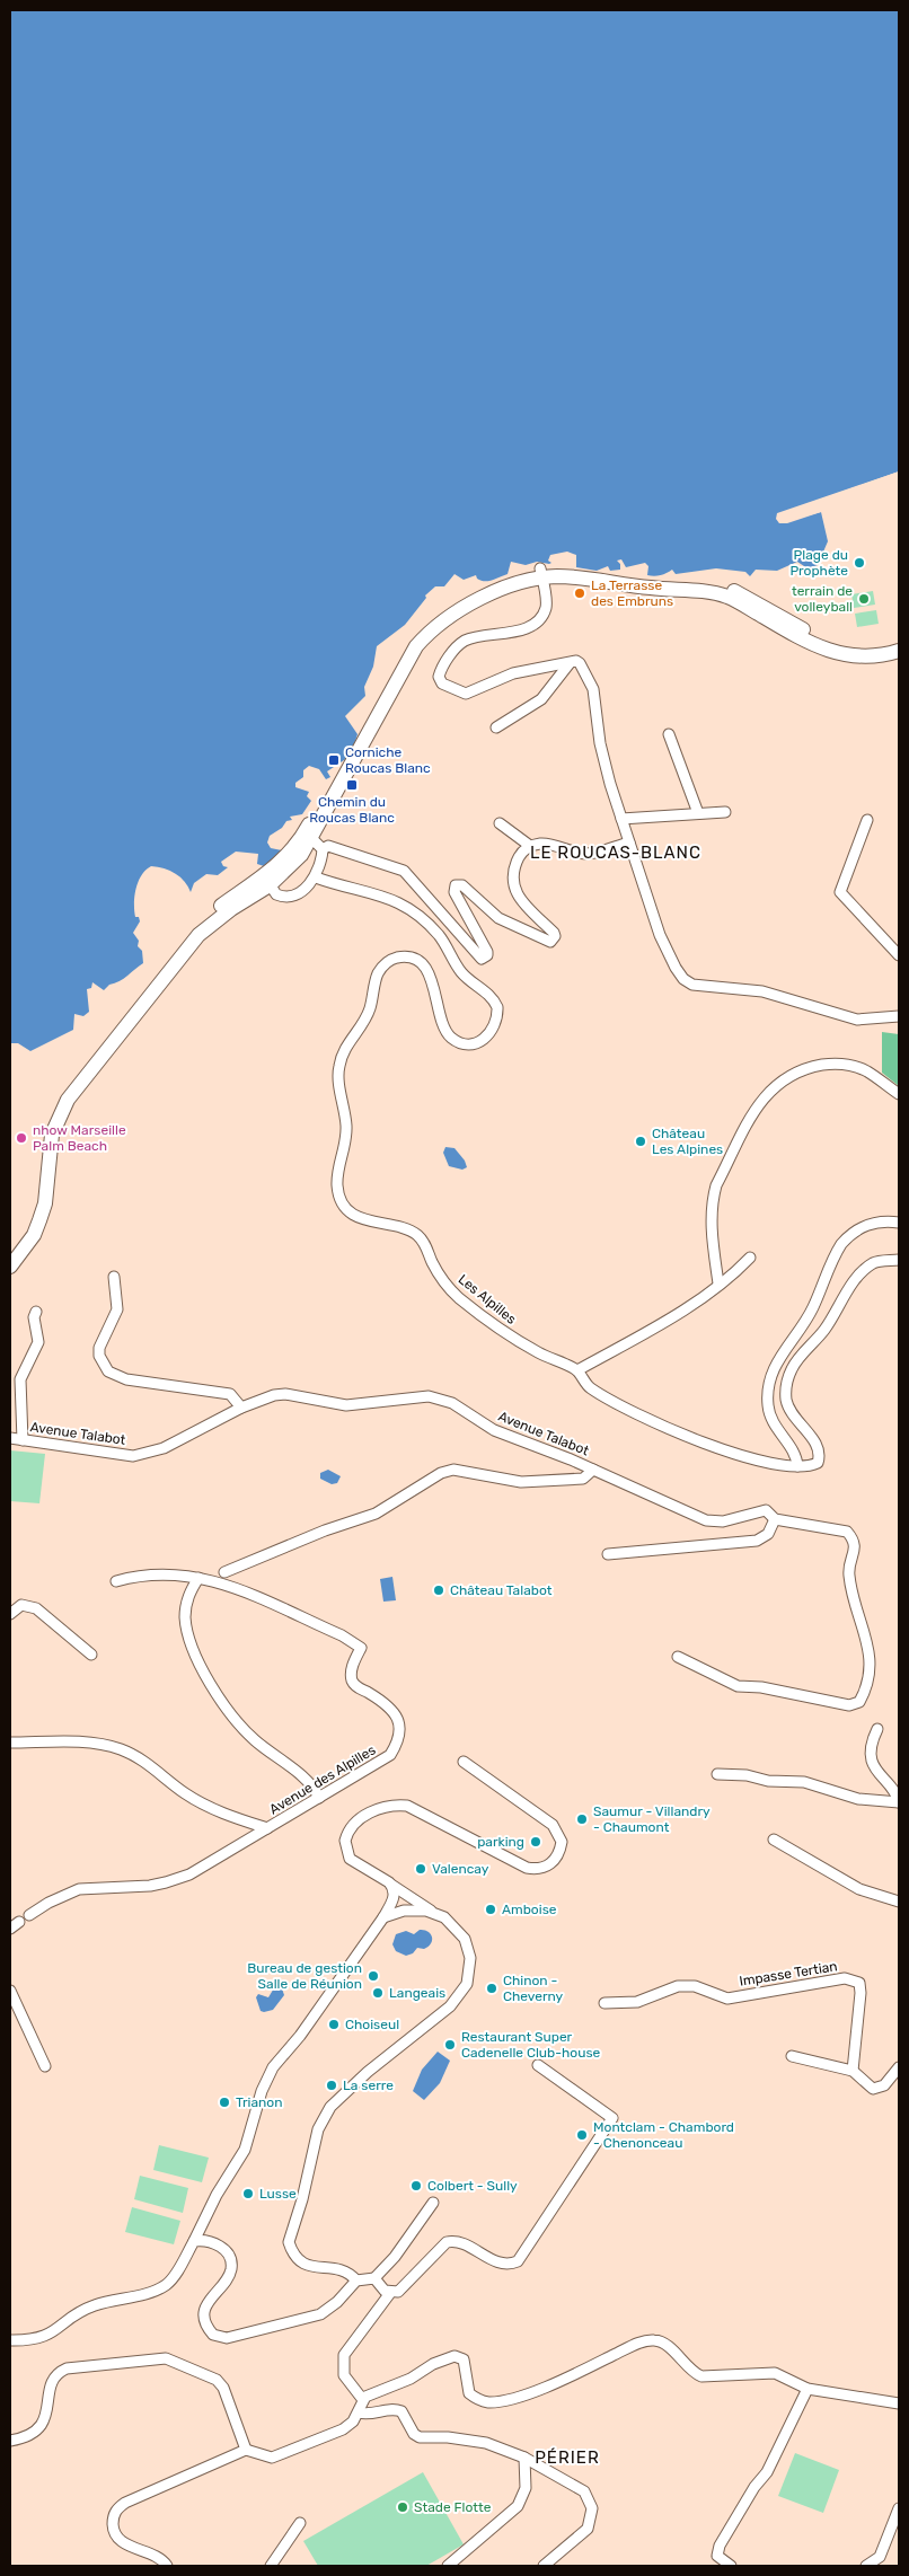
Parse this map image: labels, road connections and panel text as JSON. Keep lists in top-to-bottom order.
{
  "streets": {
    "street": [
      "Les Alpilles",
      "Avenue Talabot",
      "Avenue des Alpilles",
      "Impasse Tertian"
    ]
  },
  "districts": ["LE ROUCAS-BLANC", "PÉRIER"],
  "places": {
    "other": [
      "Plage du Prophète",
      "La Terrasse des Embruns",
      "terrain de volleyball",
      "nhow Marseille Palm Beach",
      "Château Les Alpines",
      "Château Talabot",
      "Saumur - Villandry - Chaumont",
      "parking",
      "Valencay",
      "Amboise",
      "Bureau de gestion Salle de Réunion",
      "Chinon - Cheverny",
      "Langeais",
      "Choiseul",
      "Restaurant Super Cadenelle Club-house",
      "La serre",
      "Trianon",
      "Montclam - Chambord - Chenonceau",
      "Colbert - Sully",
      "Lusse",
      "Stade Flotte"
    ],
    "transit": ["Corniche Roucas Blanc", "Chemin du Roucas Blanc"]
  }
}
